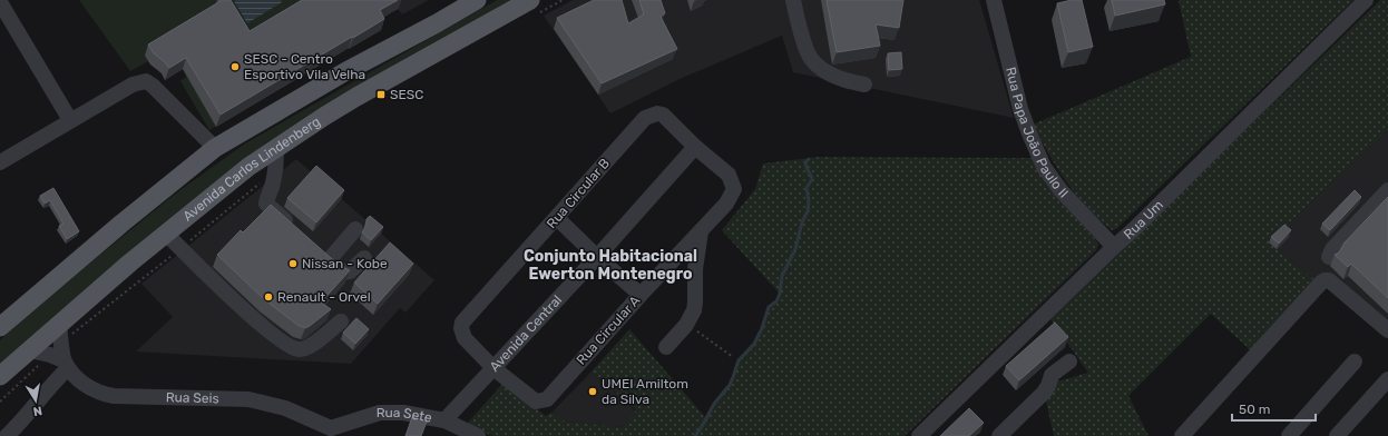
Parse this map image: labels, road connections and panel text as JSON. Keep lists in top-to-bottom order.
{
  "streets": {
    "main road": ["Avenida Carlos Lindenberg"],
    "street": [
      "Rua Papa João Paulo II",
      "Rua Circular B",
      "Rua Um",
      "Rua Circular A",
      "Avenida Central",
      "Rua Seis",
      "Rua Sete"
    ]
  },
  "crossings": [
    ["Rua Papa João Paulo II", "Rua Um"],
    ["Avenida Carlos Lindenberg", "Rua Seis"],
    ["Rua Circular B", "Rua Circular A"],
    ["Rua Circular B", "Avenida Central"],
    ["Rua Circular A", "Avenida Central"],
    ["Avenida Central", "Rua Sete"],
    ["Rua Seis", "Rua Sete"]
  ],
  "districts": ["Conjunto Habitacional Ewerton Montenegro"],
  "places": {
    "other": [
      "SESC - Centro Esportivo Vila Velha",
      "Nissan - Kobe",
      "Renault - Orvel",
      "UMEI Amiltom da Silva"
    ],
    "transit": ["SESC"]
  },
  "scale_bar": "50 m",
  "north": "bottom"
}
